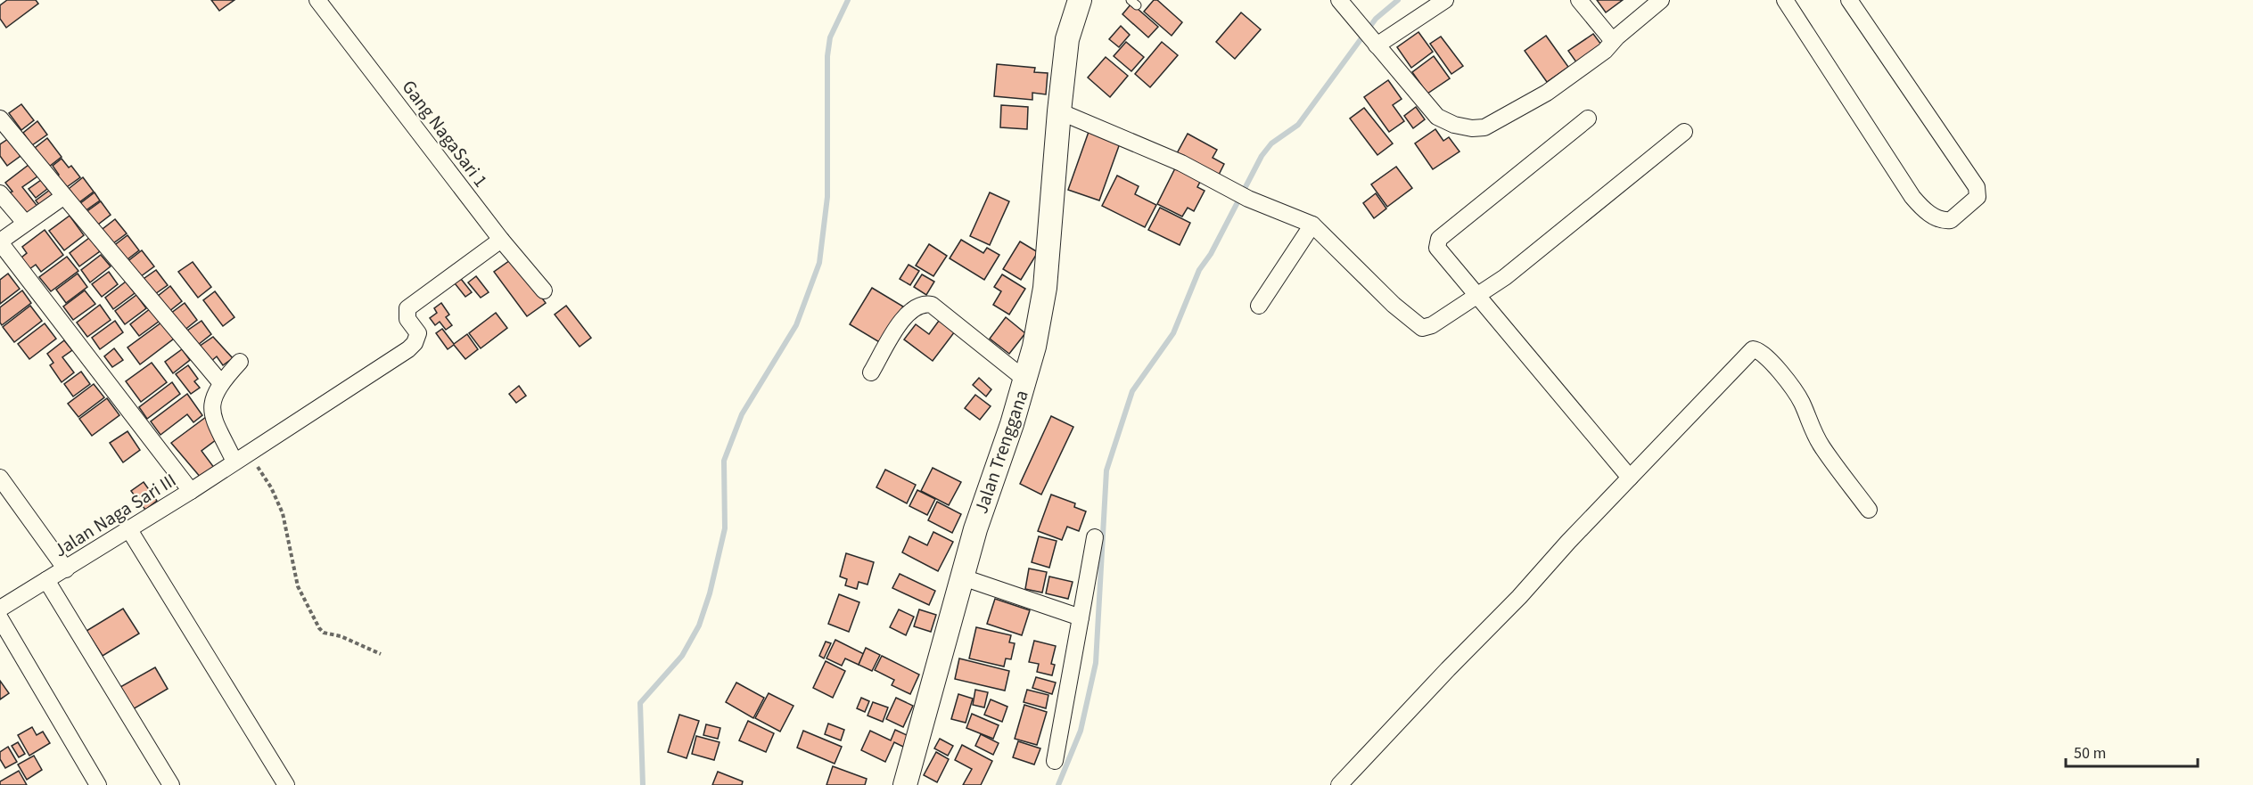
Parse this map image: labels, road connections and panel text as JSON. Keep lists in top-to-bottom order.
{
  "streets": {
    "main road": ["Jalan Trenggana"],
    "street": ["Gang NagaSari 1", "Jalan Naga Sari III"]
  },
  "crossings": [
    ["Gang NagaSari 1", "Jalan Naga Sari III"]
  ],
  "scale_bar": "50 m"
}
